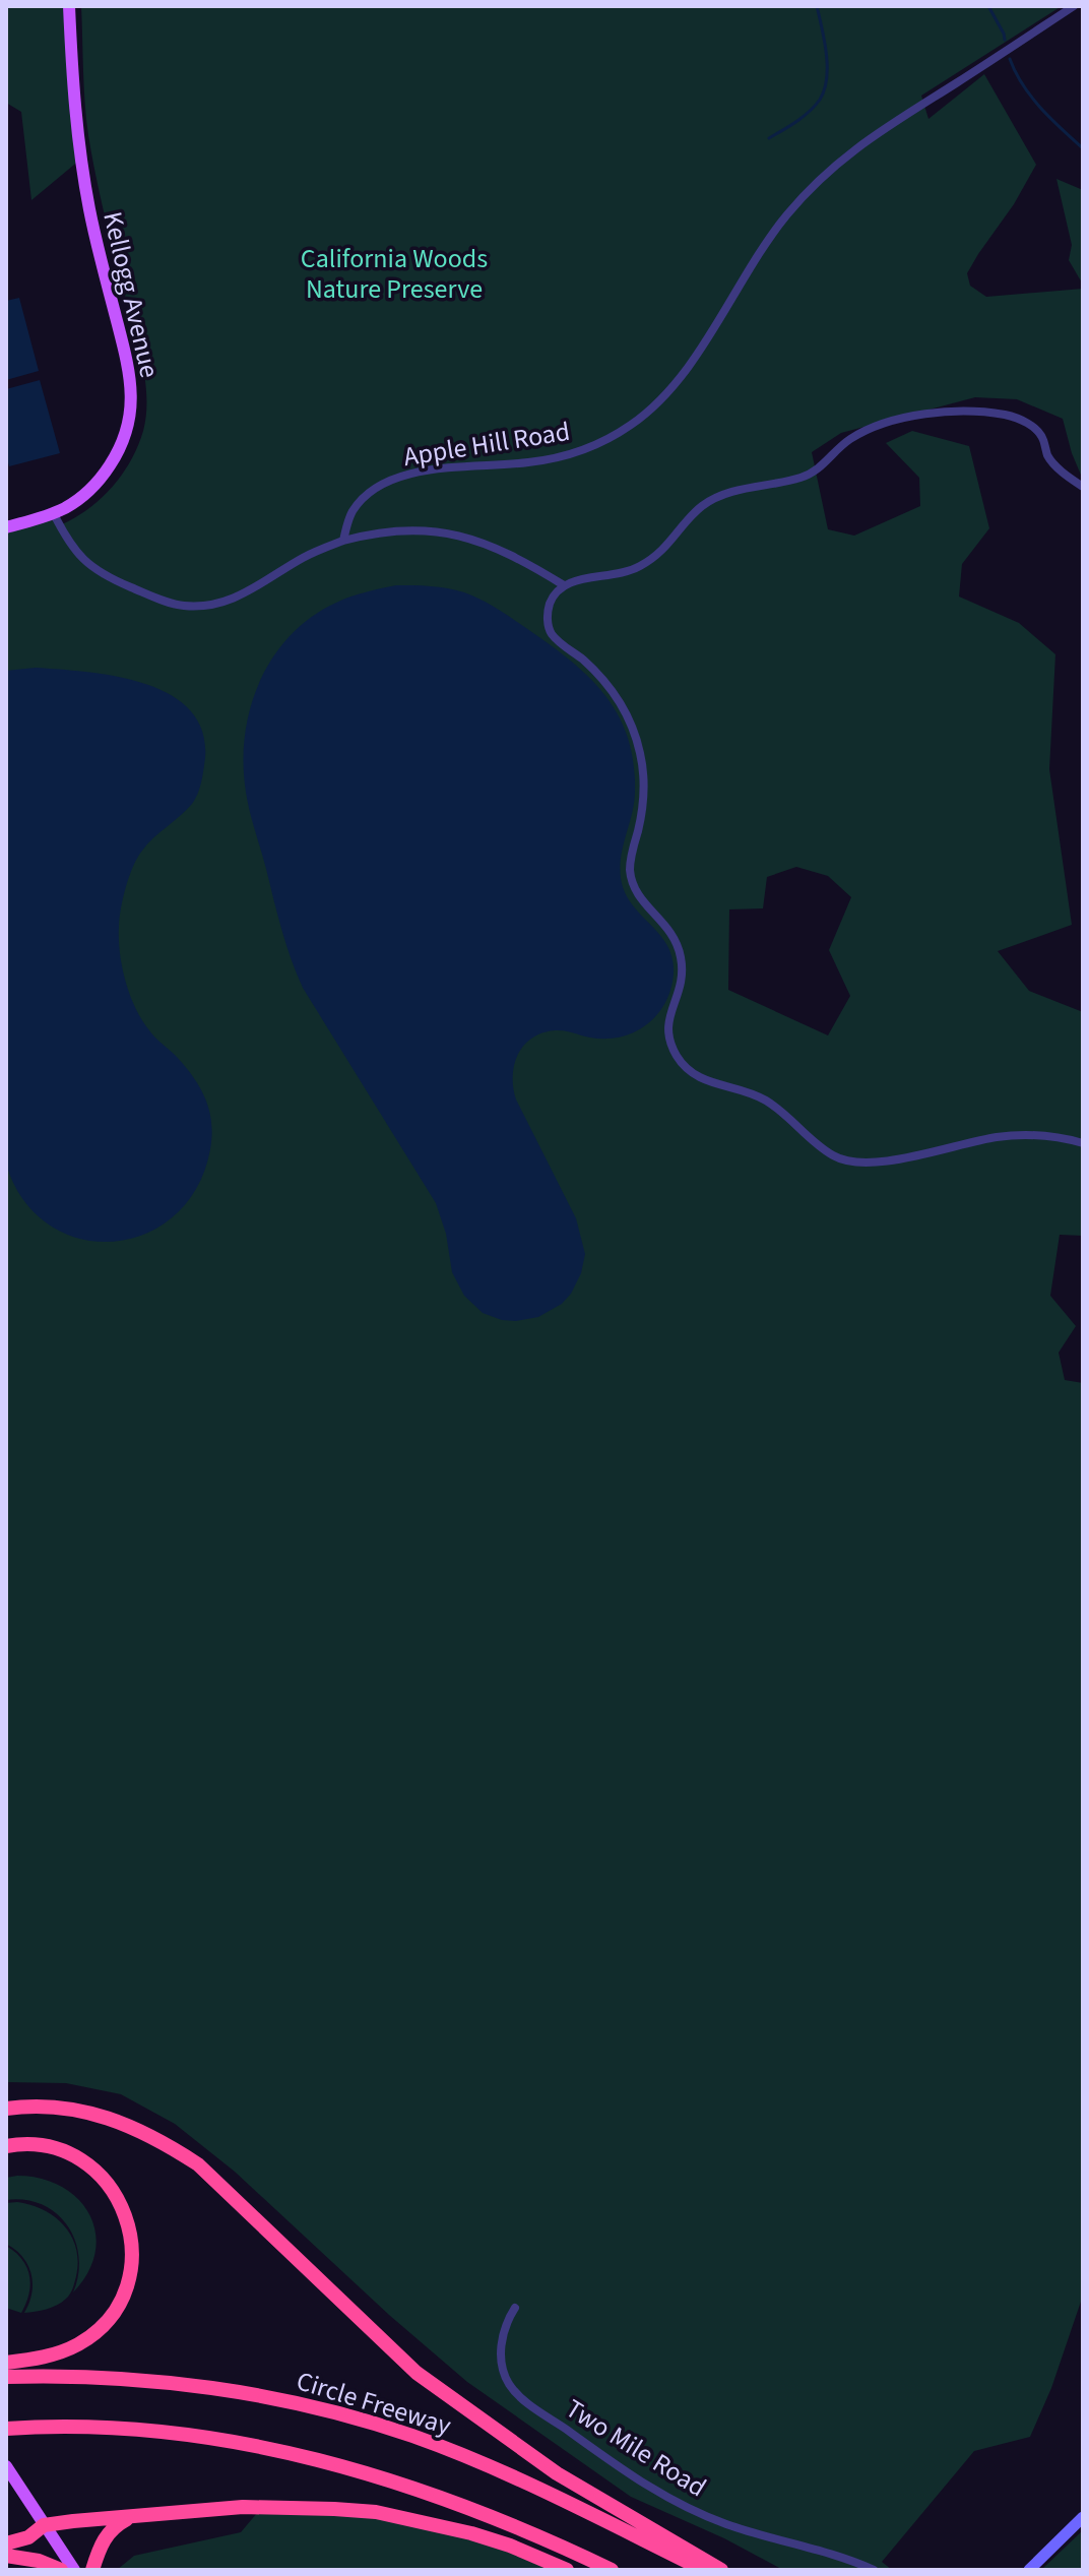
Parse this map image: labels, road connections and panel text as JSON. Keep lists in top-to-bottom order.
{
  "streets": {
    "highway": ["Circle Freeway"],
    "main road": ["Kellogg Avenue"],
    "street": ["Apple Hill Road", "Two Mile Road"]
  },
  "parks": ["California Woods Nature Preserve"]
}
